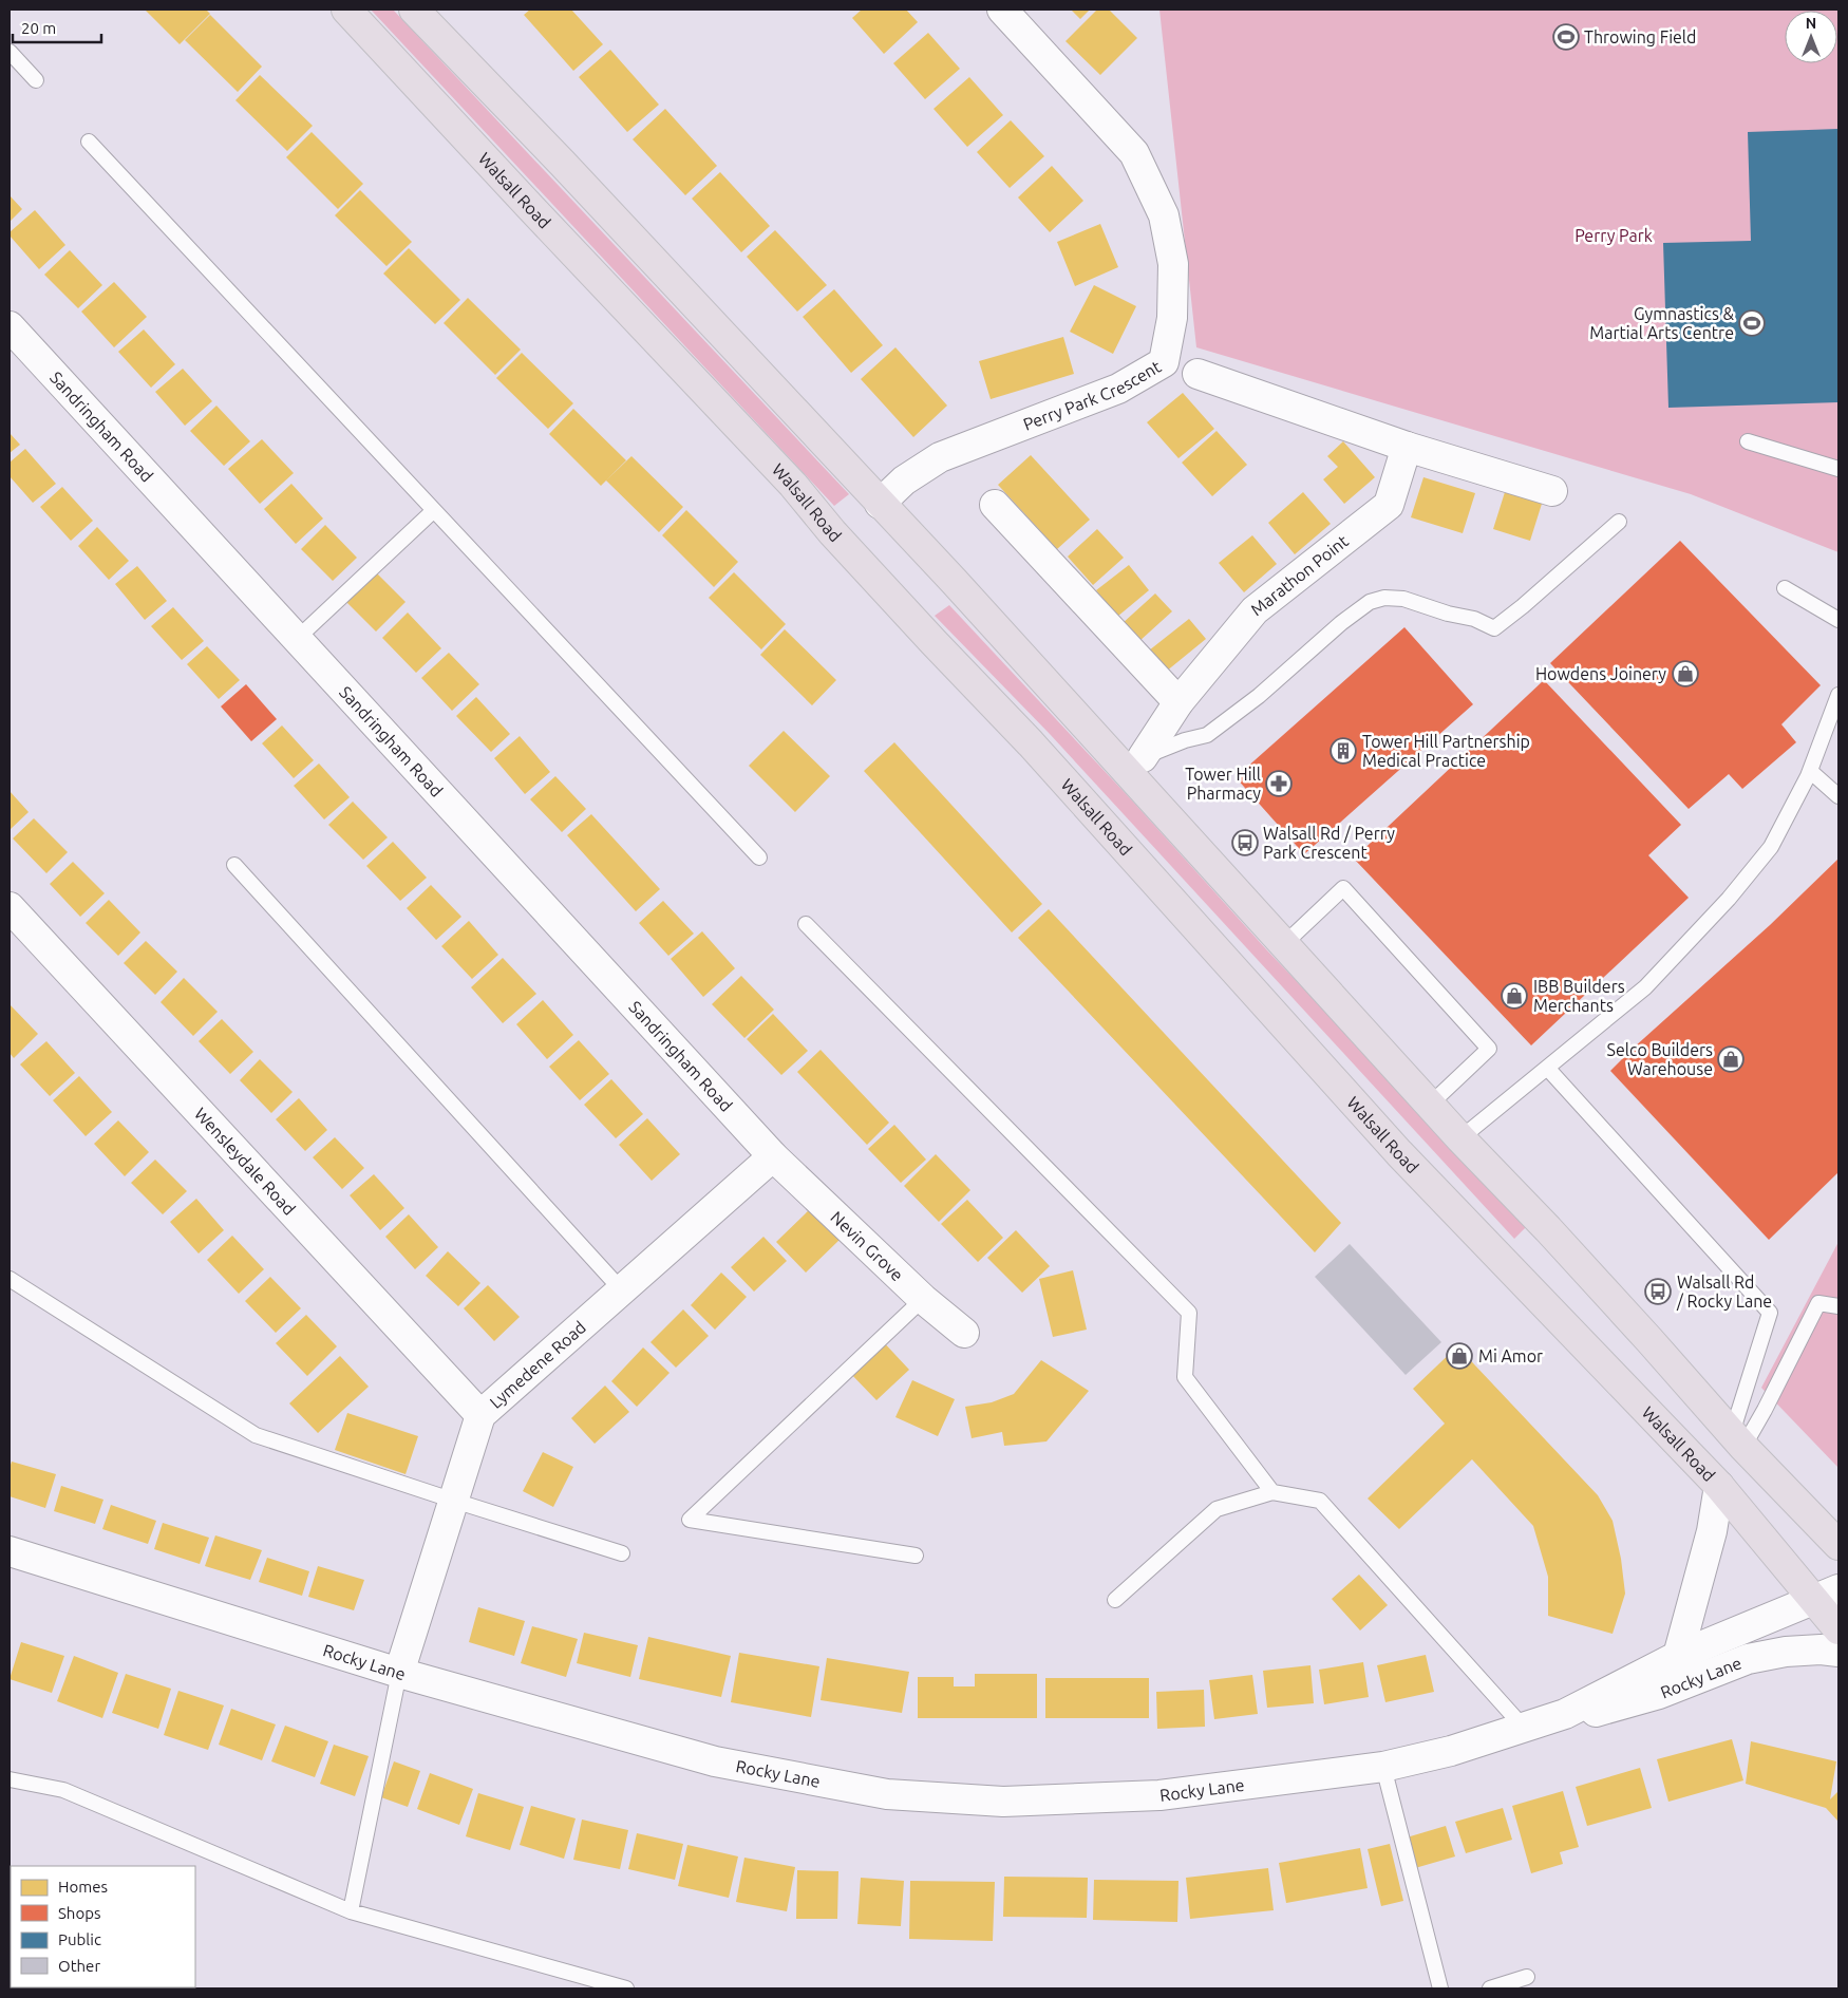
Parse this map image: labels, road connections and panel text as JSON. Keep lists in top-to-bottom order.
{
  "streets": {
    "highway": ["Walsall Road"],
    "street": [
      "Perry Park Crescent",
      "Sandringham Road",
      "Marathon Point",
      "Wensleydale Road",
      "Nevin Grove",
      "Lymedene Road",
      "Rocky Lane"
    ]
  },
  "crossings": [
    ["Walsall Road", "Rocky Lane"],
    ["Sandringham Road", "Nevin Grove"],
    ["Sandringham Road", "Lymedene Road"],
    ["Wensleydale Road", "Lymedene Road"],
    ["Nevin Grove", "Lymedene Road"],
    ["Lymedene Road", "Rocky Lane"]
  ],
  "parks": ["Perry Park"],
  "places": {
    "sports": ["Throwing Field", "Gymnastics & Martial Arts Centre"],
    "shop": [
      "Howdens Joinery",
      "IBB Builders Merchants",
      "Selco Builders Warehouse",
      "Mi Amor"
    ],
    "building": ["Tower Hill Partnership Medical Practice"],
    "pharmacy": ["Tower Hill Pharmacy"],
    "bus stop": ["Walsall Rd / Perry Park Crescent", "Walsall Rd / Rocky Lane"]
  },
  "legend": [
    "Homes",
    "Shops",
    "Public",
    "Other"
  ],
  "scale_bar": "20 m",
  "north": "top"
}
